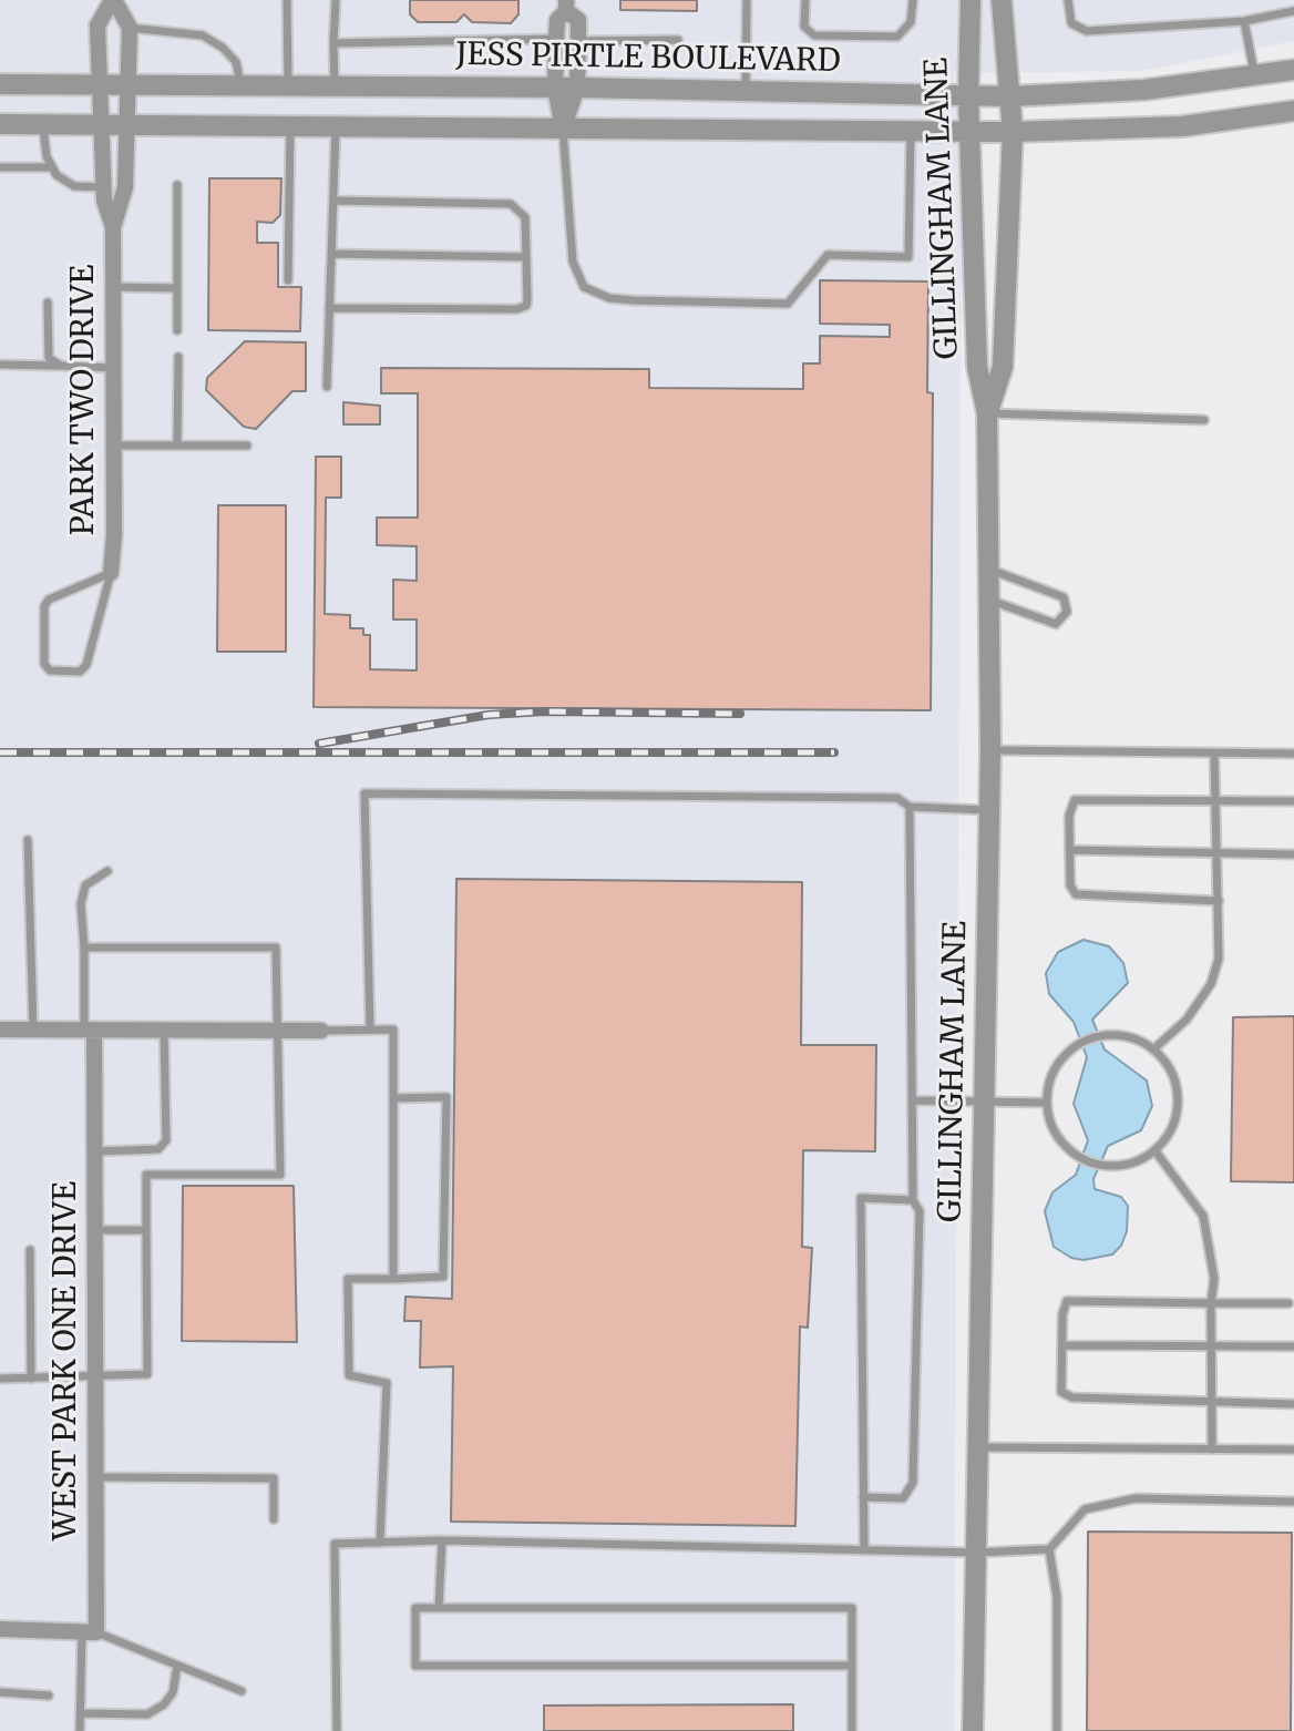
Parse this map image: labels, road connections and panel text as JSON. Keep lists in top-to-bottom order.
{
  "streets": {
    "street": [
      "JESS PIRTLE BOULEVARD",
      "GILLINGHAM LANE",
      "PARK TWO DRIVE",
      "WEST PARK ONE DRIVE"
    ]
  },
  "crossings": [
    ["JESS PIRTLE BOULEVARD", "GILLINGHAM LANE"],
    ["JESS PIRTLE BOULEVARD", "PARK TWO DRIVE"]
  ]
}
